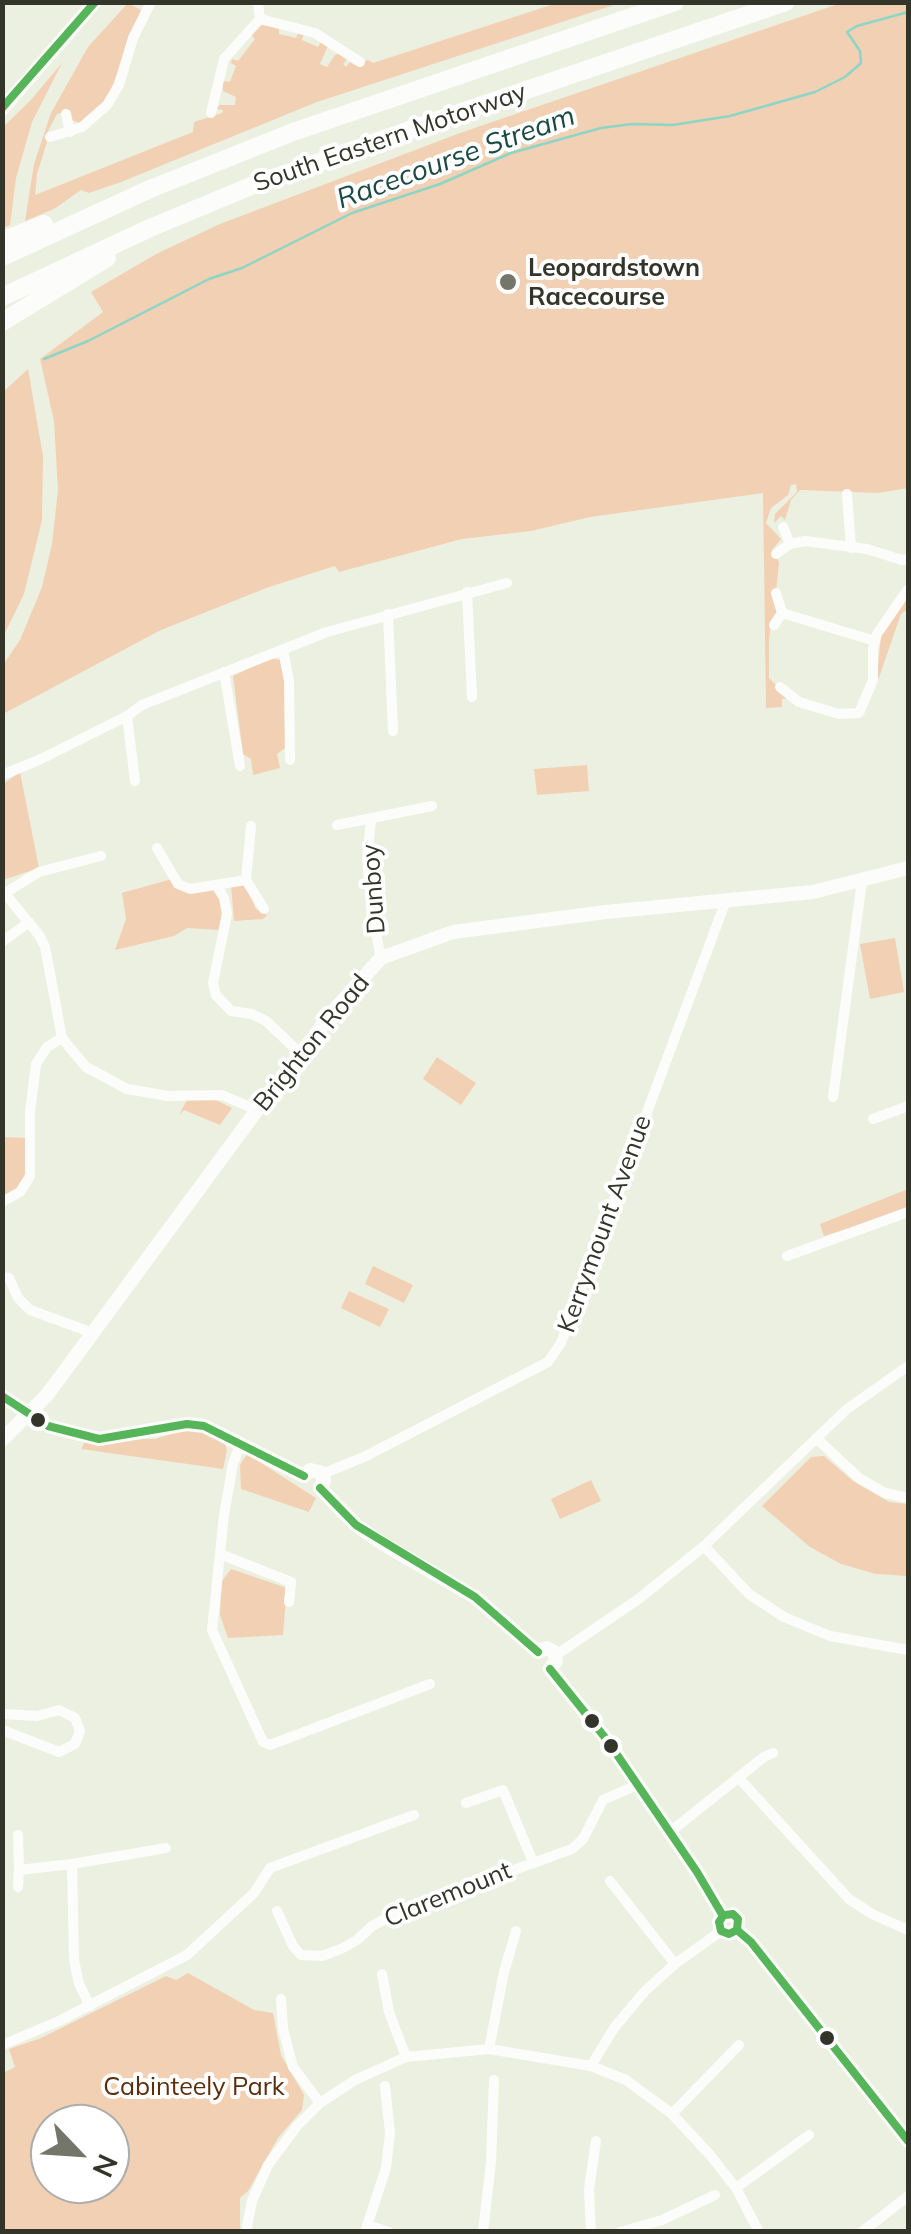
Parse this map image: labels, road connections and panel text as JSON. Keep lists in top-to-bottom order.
{
  "streets": {
    "highway": ["South Eastern Motorway"],
    "street": [
      "Dunboy",
      "Brighton Road",
      "Kerrymount Avenue",
      "Claremount"
    ]
  },
  "crossings": [
    ["Dunboy", "Brighton Road"],
    ["Brighton Road", "Kerrymount Avenue"]
  ],
  "water": ["Racecourse Stream"],
  "parks": ["Cabinteely Park"],
  "places": ["Leopardstown Racecourse"],
  "north": "bottom right"
}
